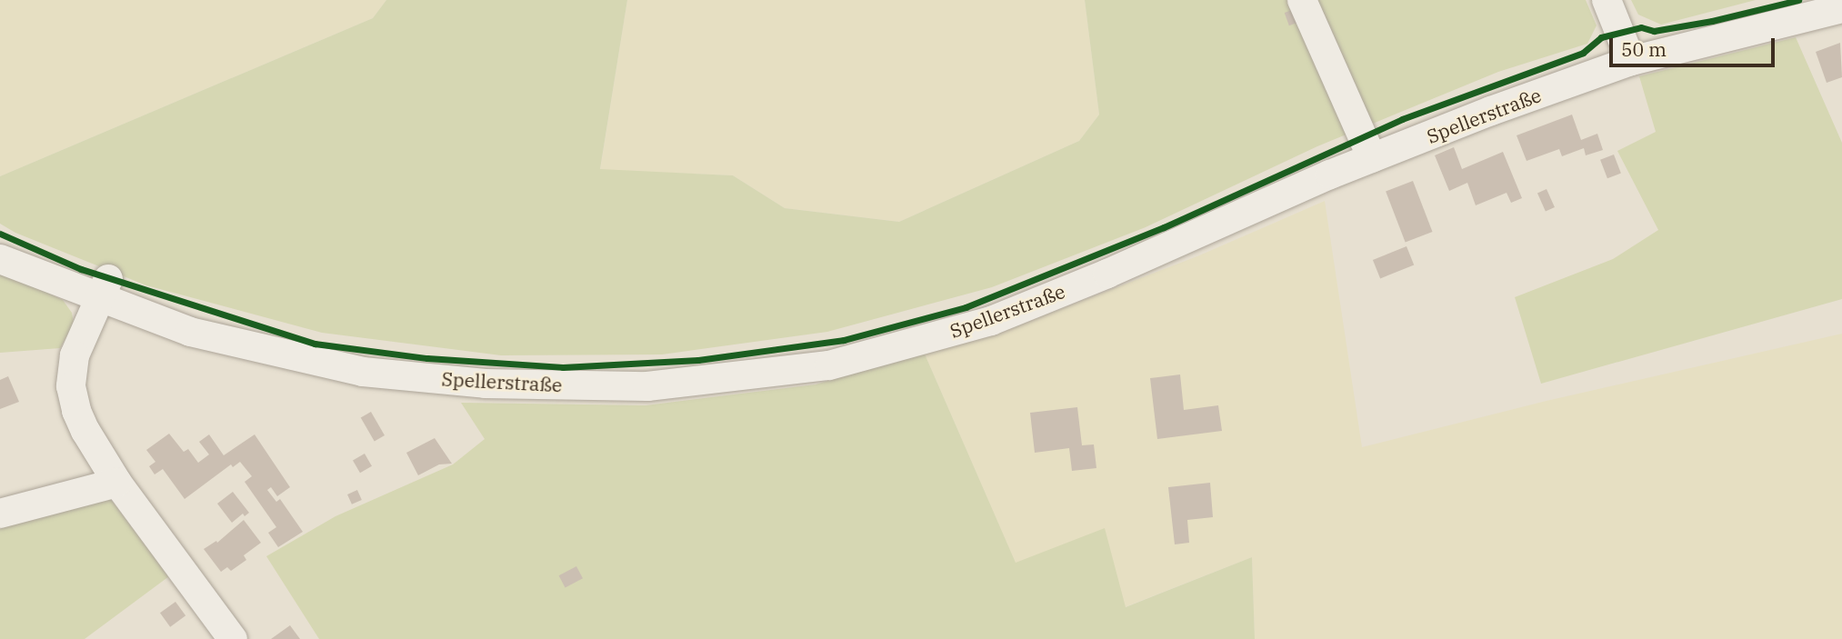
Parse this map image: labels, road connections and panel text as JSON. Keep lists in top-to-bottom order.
{
  "streets": {
    "street": ["Spellerstraße"]
  },
  "scale_bar": "50 m"
}
